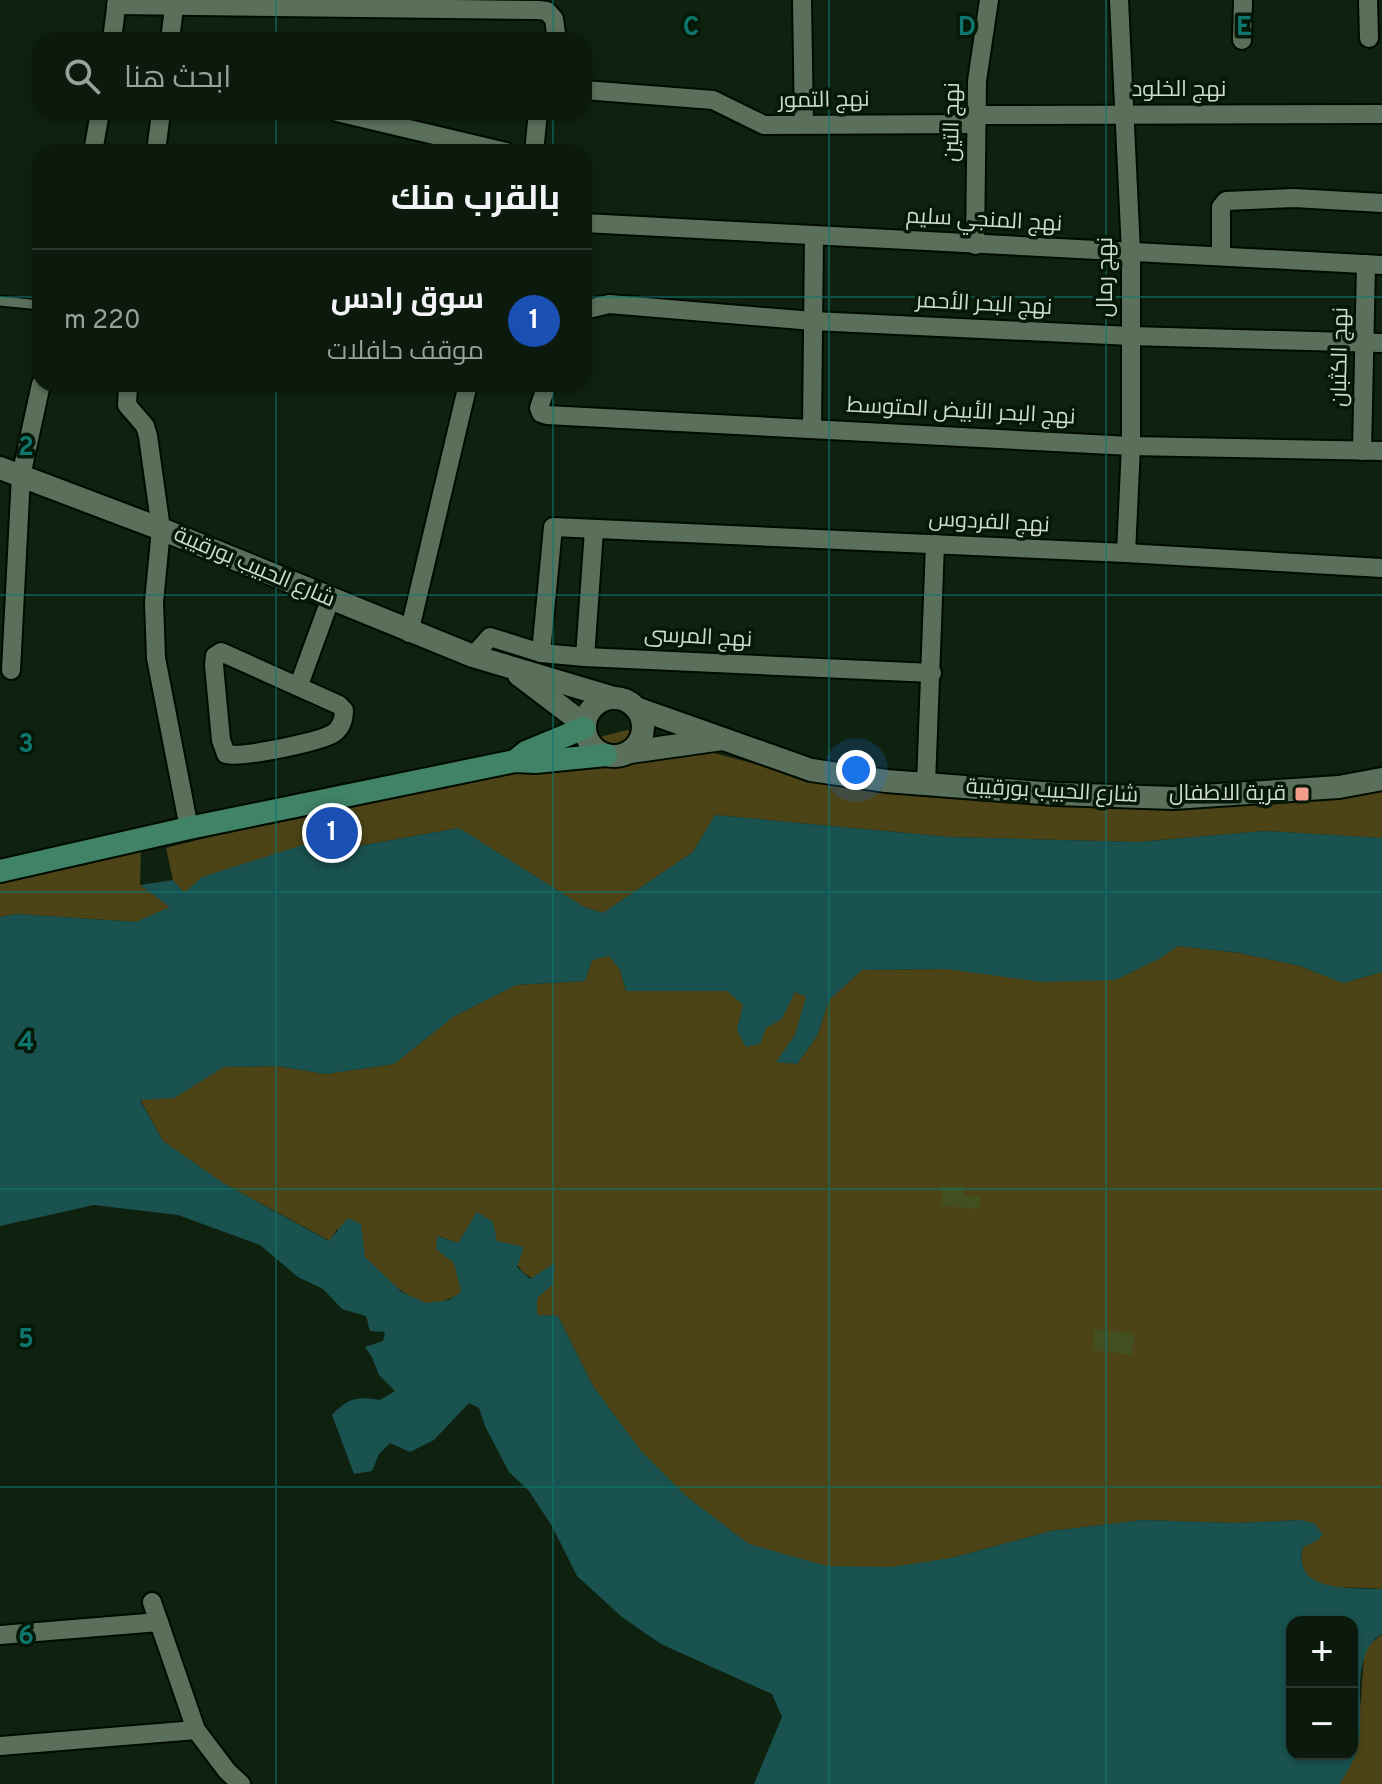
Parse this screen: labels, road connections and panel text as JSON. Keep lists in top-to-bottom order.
{
  "streets": {
    "street": [
      "نهج الخلود",
      "نهج التمور",
      "نهج التين",
      "نهج المنجي سليم",
      "نهج رمال",
      "نهج البحر الأحمر",
      "نهج الكثبان",
      "نهج البحر الأبيض المتوسط",
      "نهج الفردوس",
      "شارع الحبيب بورقيبة",
      "نهج المرسى"
    ]
  },
  "crossings": [
    ["نهج الخلود", "نهج التمور"],
    ["نهج الخلود", "نهج التين"],
    ["نهج الخلود", "نهج رمال"],
    ["نهج التمور", "نهج التين"],
    ["نهج التين", "نهج المنجي سليم"],
    ["نهج المنجي سليم", "نهج رمال"],
    ["نهج المنجي سليم", "نهج الكثبان"],
    ["نهج رمال", "نهج البحر الأحمر"],
    ["نهج رمال", "نهج البحر الأبيض المتوسط"],
    ["نهج رمال", "نهج الفردوس"],
    ["نهج البحر الأحمر", "نهج الكثبان"],
    ["نهج الكثبان", "نهج البحر الأبيض المتوسط"],
    ["نهج الفردوس", "نهج المرسى"],
    ["شارع الحبيب بورقيبة", "نهج المرسى"]
  ],
  "places": {
    "transit": ["قرية الاطفال"]
  },
  "page": {
    "search": "ابحث هنا",
    "heading": "بالقرب منك",
    "list": [
      {
        "mark": "1",
        "name": "سوق رادس",
        "note": "موقف حافلات",
        "value": "220 m"
      }
    ],
    "pins": "1",
    "map_buttons": ["+", "−"]
  },
  "grid": {
    "columns": ["C", "D", "E"],
    "rows": [
      "2",
      "3",
      "4",
      "5",
      "6"
    ]
  }
}
